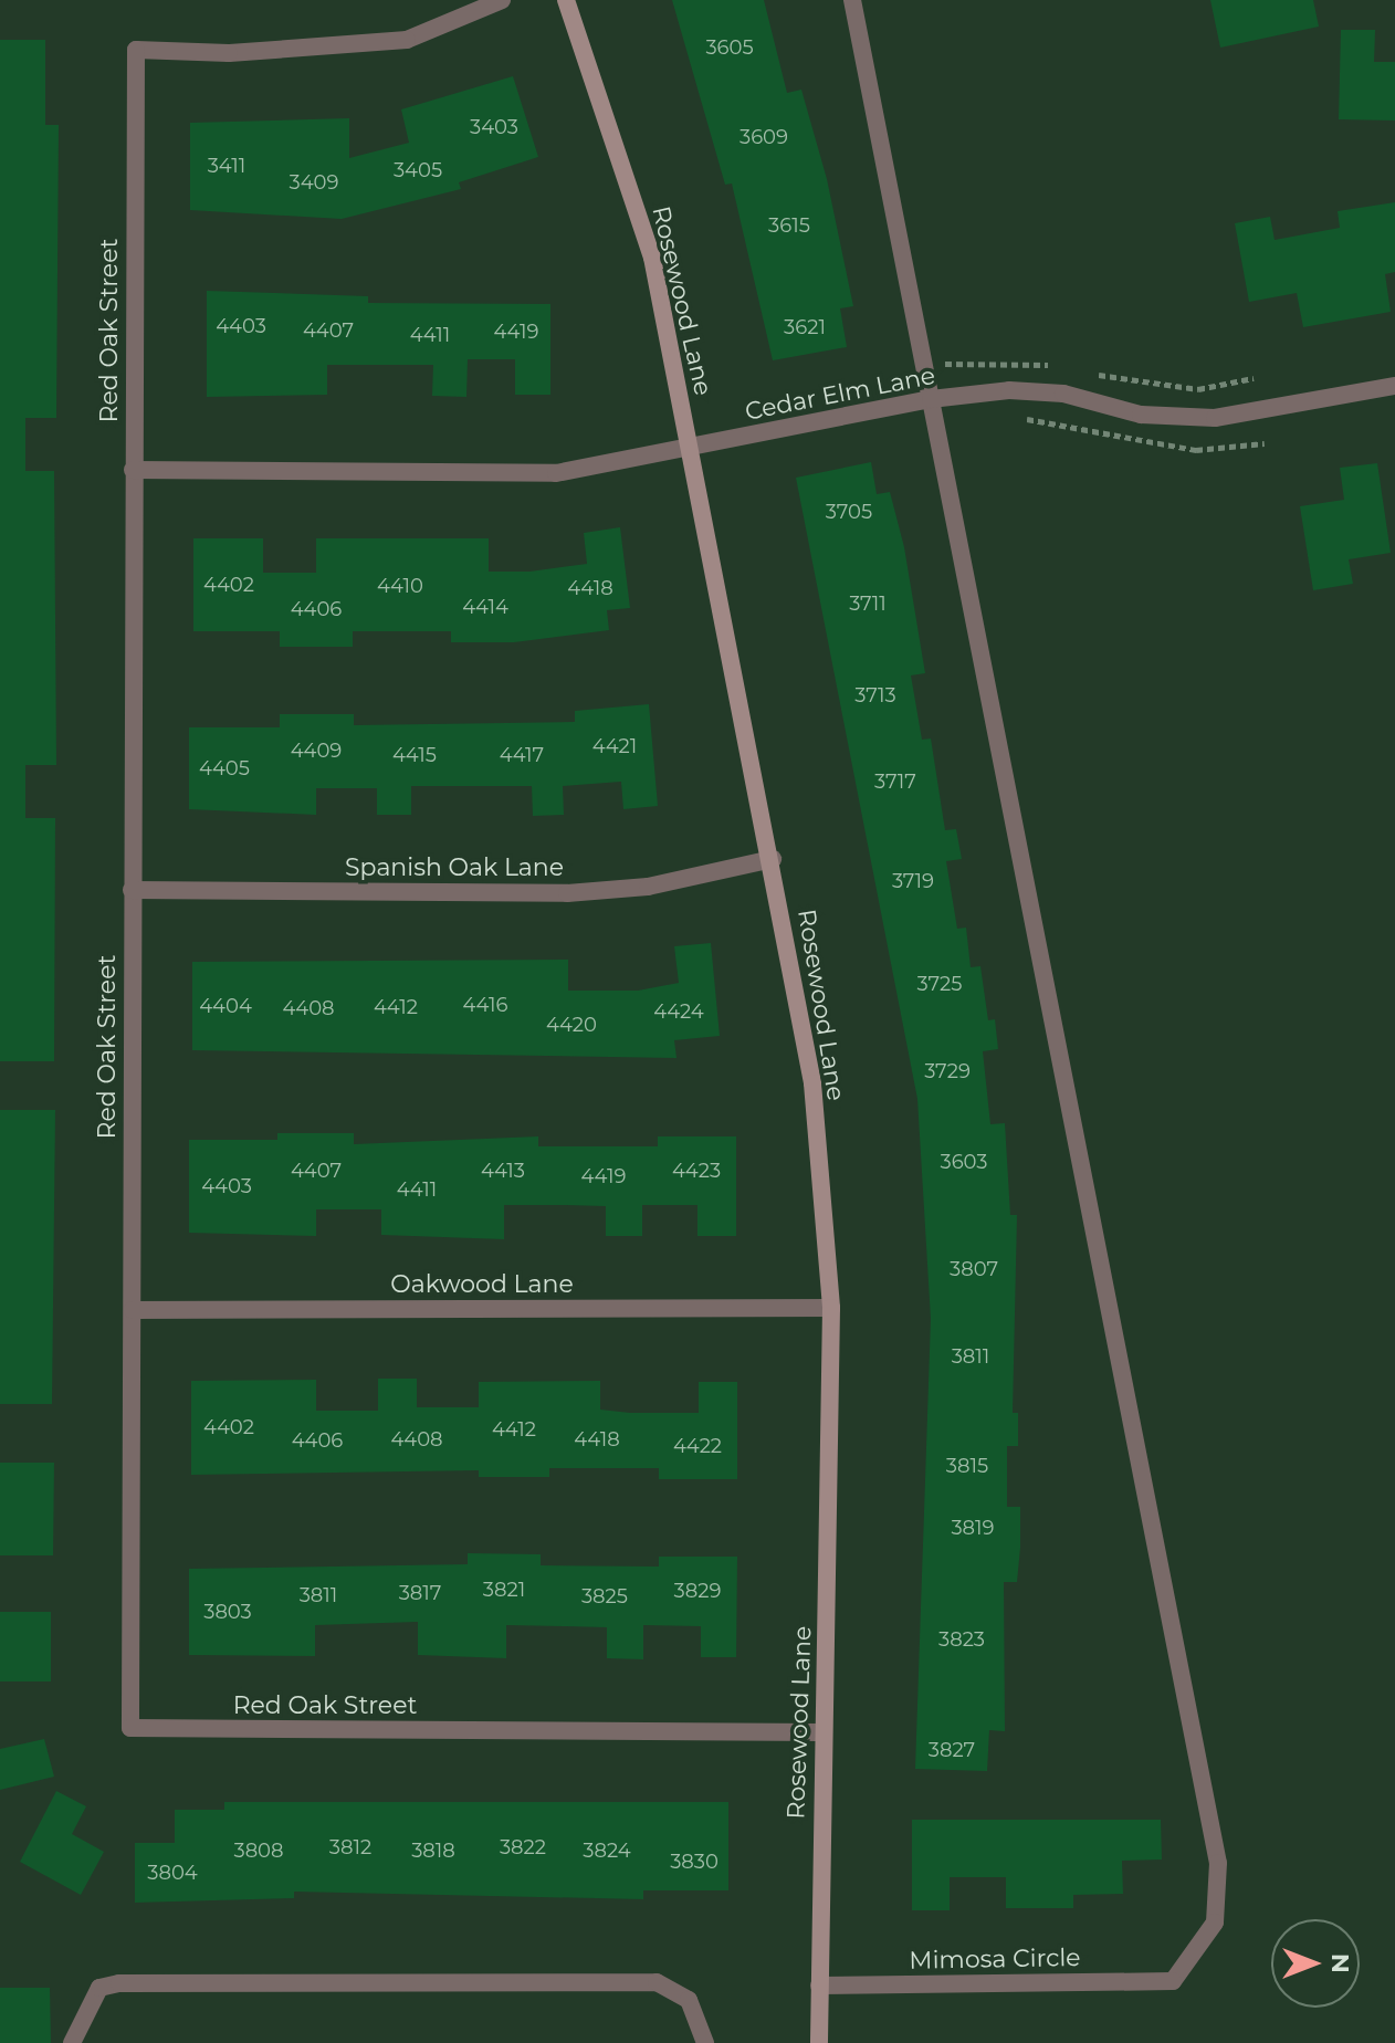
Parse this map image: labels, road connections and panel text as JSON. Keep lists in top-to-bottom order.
{
  "streets": {
    "street": [
      "Rosewood Lane",
      "Red Oak Street",
      "Cedar Elm Lane",
      "Spanish Oak Lane",
      "Oakwood Lane",
      "Mimosa Circle"
    ]
  },
  "crossings": [
    ["Rosewood Lane", "Red Oak Street"],
    ["Rosewood Lane", "Cedar Elm Lane"],
    ["Rosewood Lane", "Spanish Oak Lane"],
    ["Rosewood Lane", "Oakwood Lane"],
    ["Rosewood Lane", "Mimosa Circle"],
    ["Red Oak Street", "Cedar Elm Lane"],
    ["Red Oak Street", "Spanish Oak Lane"],
    ["Red Oak Street", "Oakwood Lane"],
    ["Cedar Elm Lane", "Mimosa Circle"]
  ],
  "house_numbers": [
    "3605",
    "3403",
    "3609",
    "3411",
    "3405",
    "3409",
    "3615",
    "4403",
    "3621",
    "4407",
    "4419",
    "4411",
    "3705",
    "4402",
    "4410",
    "4418",
    "3711",
    "4414",
    "4406",
    "3713",
    "4421",
    "4409",
    "4415",
    "4417",
    "4405",
    "3717",
    "3719",
    "3725",
    "4416",
    "4404",
    "4412",
    "4408",
    "4424",
    "4420",
    "3729",
    "3603",
    "4407",
    "4413",
    "4423",
    "4419",
    "4403",
    "4411",
    "3807",
    "3811",
    "4402",
    "4412",
    "4408",
    "4418",
    "4406",
    "4422",
    "3815",
    "3819",
    "3821",
    "3829",
    "3817",
    "3811",
    "3825",
    "3803",
    "3823",
    "3827",
    "3812",
    "3822",
    "3808",
    "3818",
    "3824",
    "3830",
    "3804"
  ],
  "north": "right"
}
